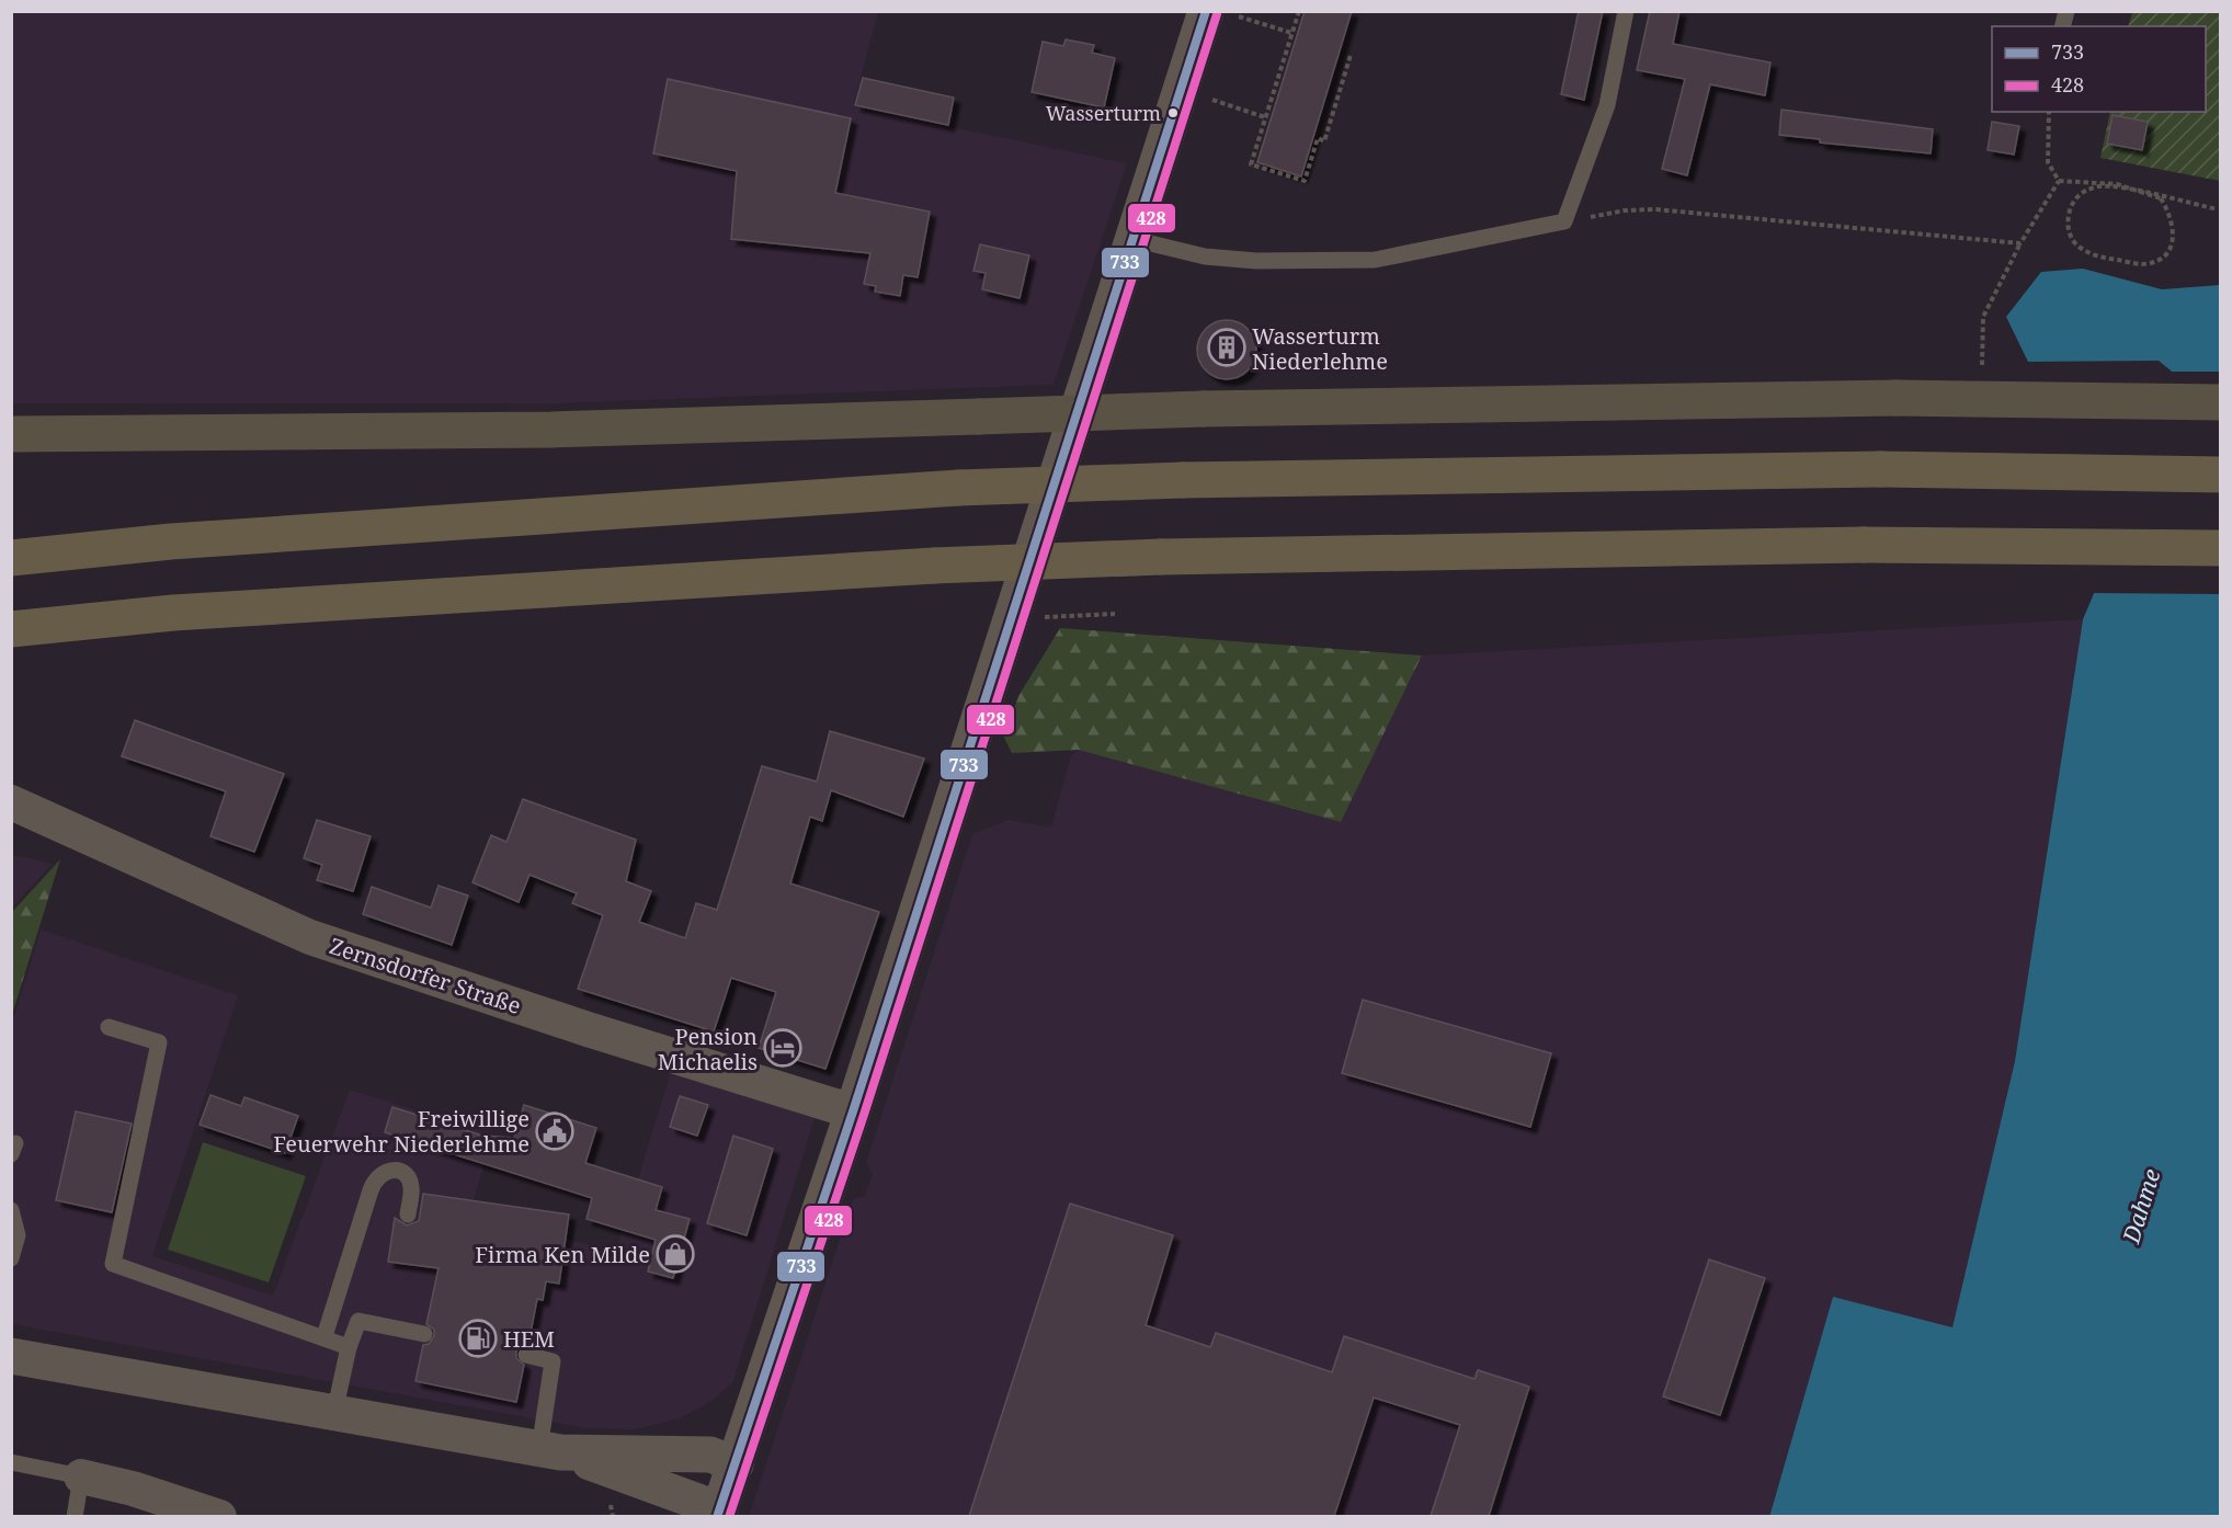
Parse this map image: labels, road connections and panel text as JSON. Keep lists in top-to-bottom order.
{
  "streets": {
    "street": ["Zernsdorfer Straße"]
  },
  "water": ["Dahme"],
  "places": {
    "other": ["Wasserturm"],
    "building": ["Wasserturm Niederlehme"],
    "hotel": ["Pension Michaelis"],
    "public building": ["Freiwillige Feuerwehr Niederlehme"],
    "shop": ["Firma Ken Milde"],
    "fuel station": ["HEM"]
  },
  "lines": ["transit line 733", "transit line 428"],
  "legend": ["733", "428"]
}
